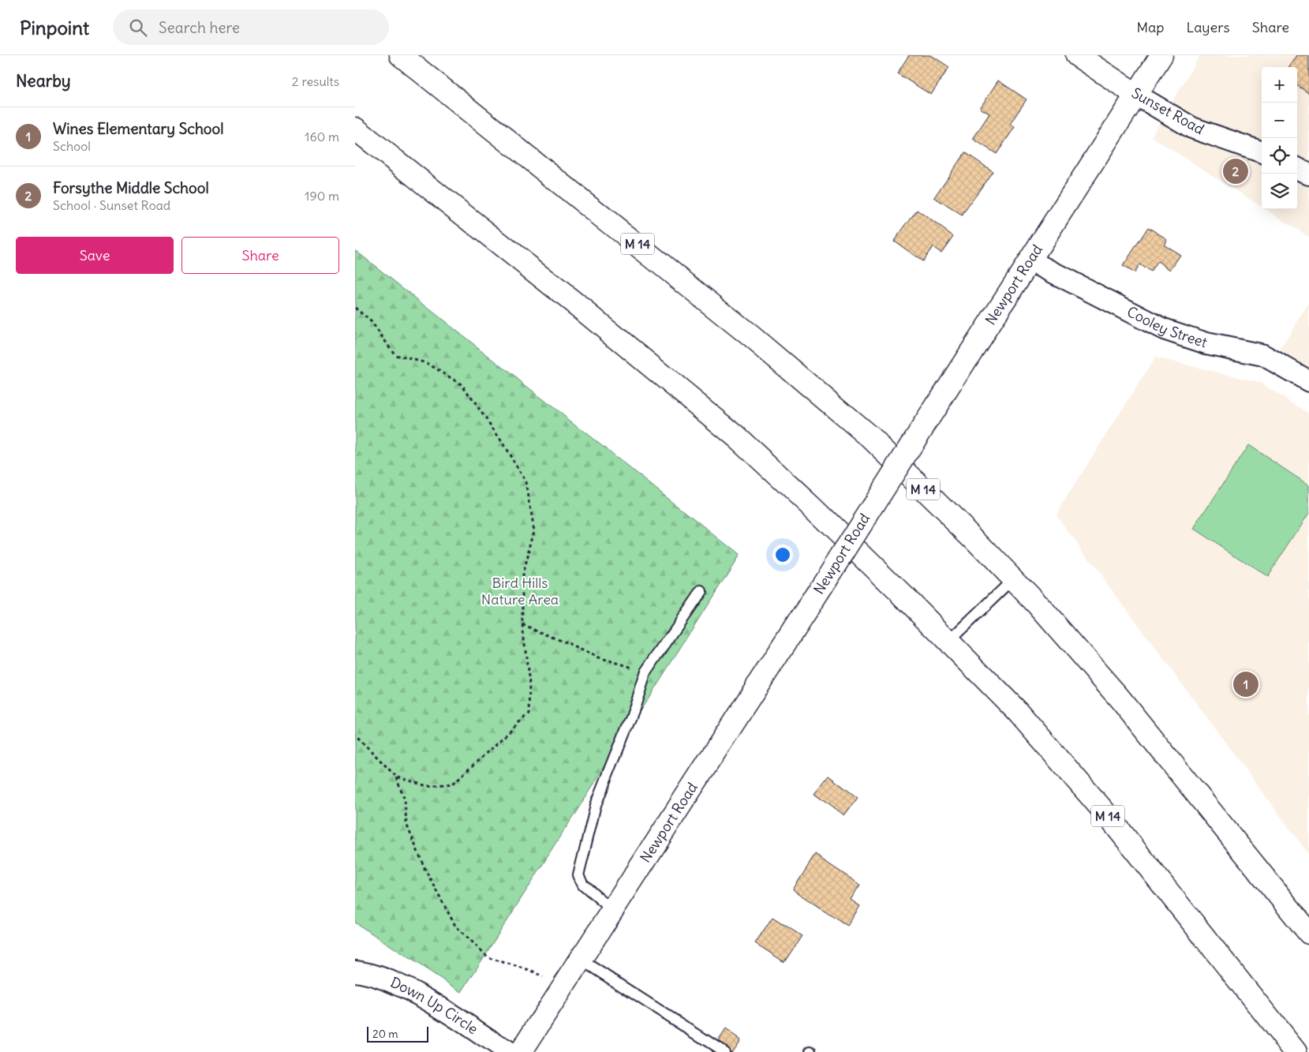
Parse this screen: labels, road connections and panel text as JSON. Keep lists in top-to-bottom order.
{
  "streets": {
    "main road": ["Sunset Road", "M 14", "Newport Road"],
    "street": ["Cooley Street", "Down Up Circle"]
  },
  "crossings": [
    ["Sunset Road", "Newport Road"],
    ["Newport Road", "Cooley Street"]
  ],
  "parks": ["Bird Hills Nature Area"],
  "scale_bar": "20 m",
  "page": {
    "header": "Pinpoint",
    "search": "Search here",
    "nav": ["Map", "Layers", "Share"],
    "heading": ["Nearby", "2 results"],
    "map_buttons": ["+", "−"],
    "list": [
      {
        "mark": "1",
        "name": "Wines Elementary School",
        "note": "School",
        "value": "160 m"
      },
      {
        "mark": "2",
        "name": "Forsythe Middle School",
        "note": "School · Sunset Road",
        "value": "190 m"
      }
    ],
    "pins": ["2", "1"],
    "buttons": ["Save", "Share"],
    "scale": "20 m"
  }
}
